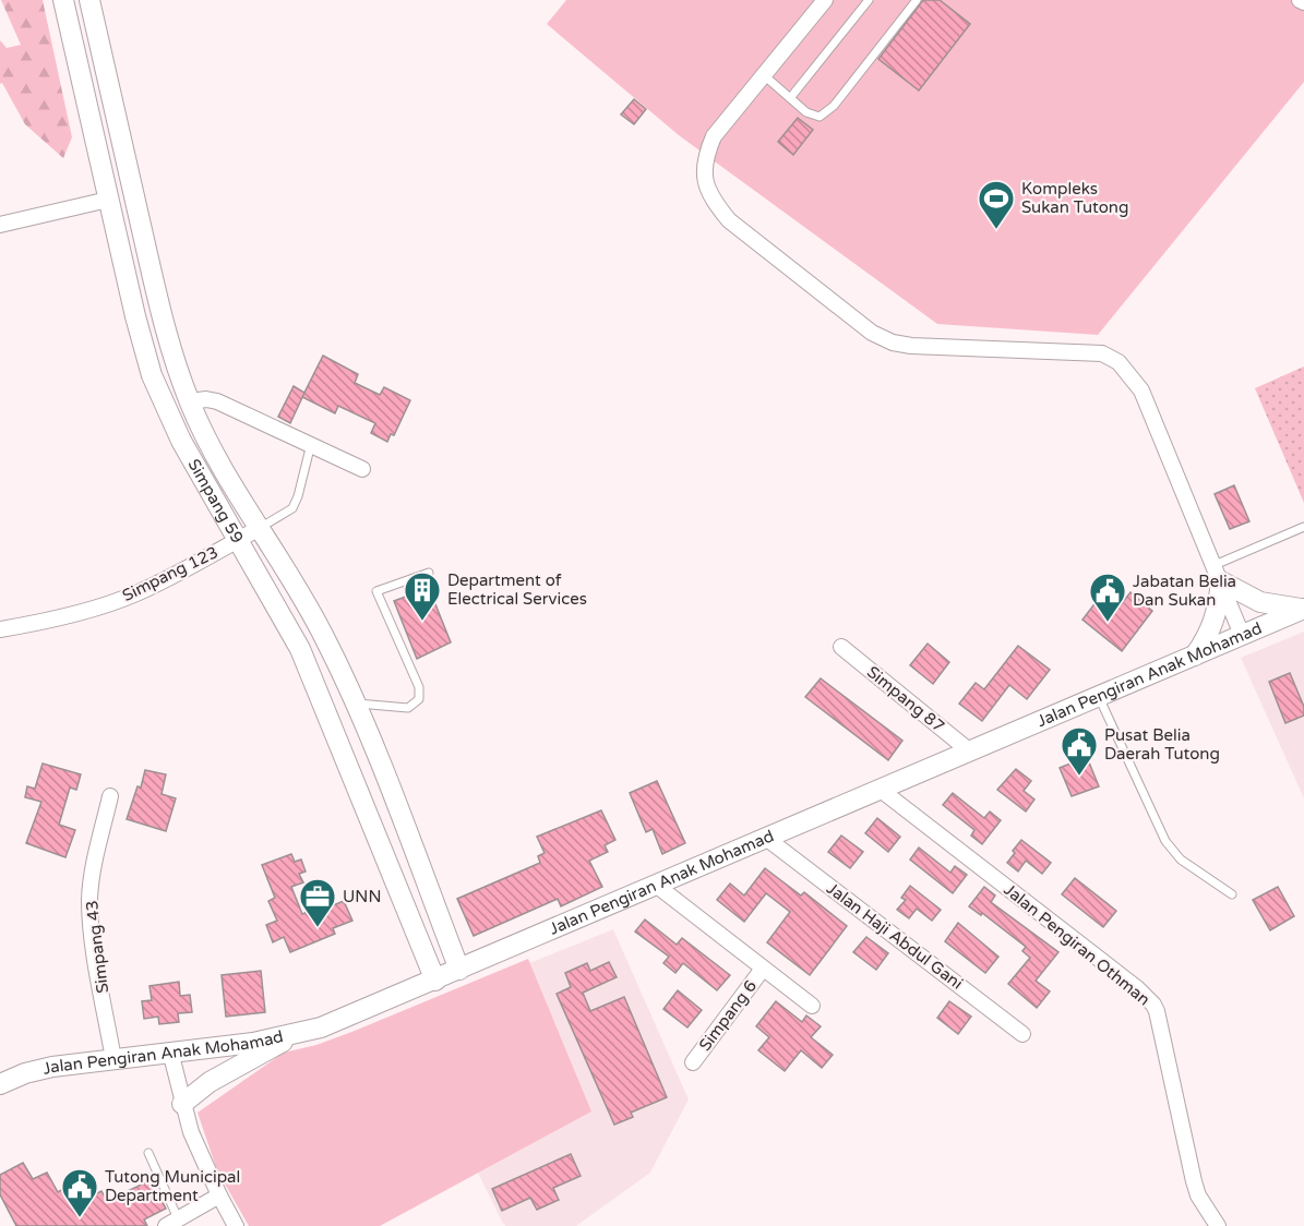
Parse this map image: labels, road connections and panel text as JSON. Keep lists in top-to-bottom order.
{
  "streets": {
    "street": [
      "Simpang 59",
      "Simpang 123",
      "Jalan Pengiran Anak Mohamad",
      "Simpang 87",
      "Jalan Haji Abdul Gani",
      "Jalan Pengiran Othman",
      "Simpang 43",
      "Simpang 6"
    ]
  },
  "crossings": [
    ["Simpang 59", "Simpang 123"],
    ["Simpang 59", "Jalan Pengiran Anak Mohamad"],
    ["Jalan Pengiran Anak Mohamad", "Simpang 87"],
    ["Jalan Pengiran Anak Mohamad", "Jalan Haji Abdul Gani"],
    ["Jalan Pengiran Anak Mohamad", "Jalan Pengiran Othman"],
    ["Jalan Pengiran Anak Mohamad", "Simpang 43"]
  ],
  "places": {
    "sports": ["Kompleks Sukan Tutong"],
    "building": ["Department of Electrical Services"],
    "public building": ["Jabatan Belia Dan Sukan", "Pusat Belia Daerah Tutong", "Tutong Municipal Department"],
    "office": ["UNN"]
  }
}
